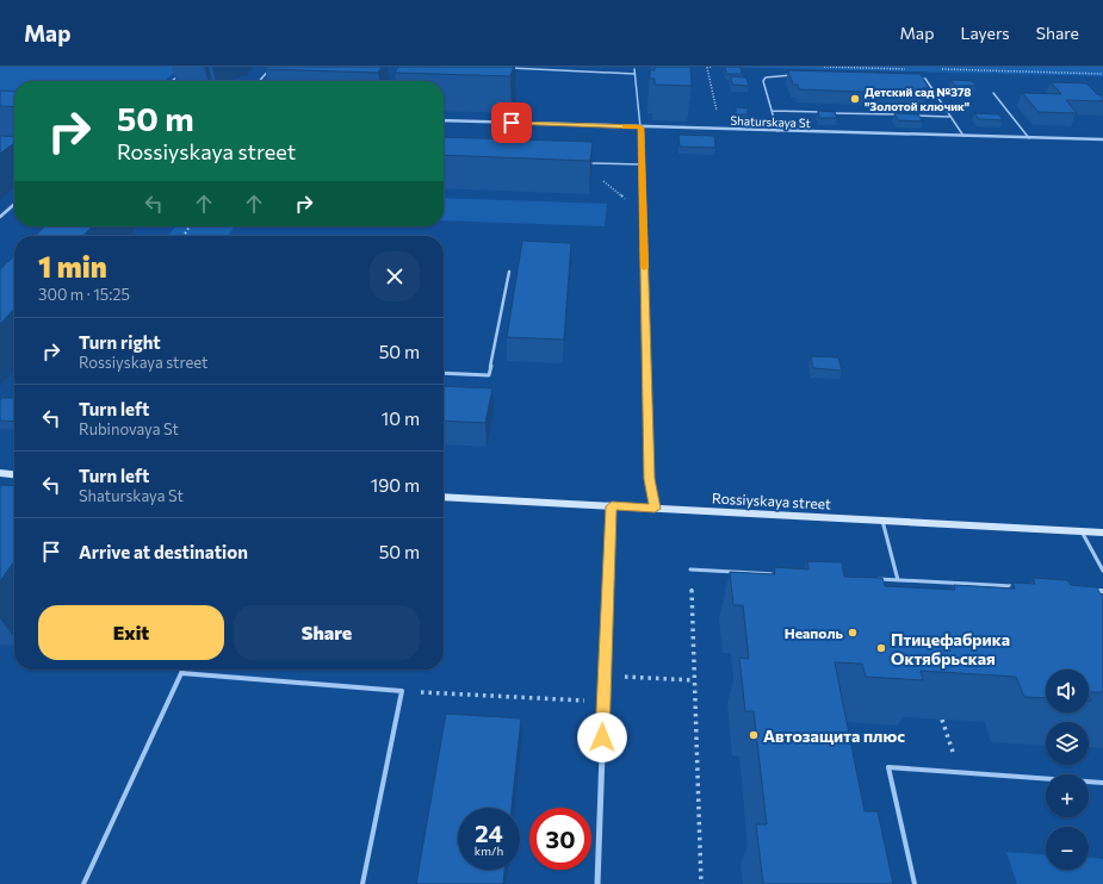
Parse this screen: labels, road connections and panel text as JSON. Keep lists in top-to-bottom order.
{
  "streets": {
    "main road": ["Rossiyskaya street"],
    "street": ["Shaturskaya St"]
  },
  "places": [
    "Детский сад №378 \"Золотой ключик\"",
    "Неаполь",
    "Птицефабрика Октябрьская",
    "Автозащита плюс"
  ],
  "page": {
    "header": "Map",
    "nav": ["Map", "Layers", "Share"],
    "turn": ["50 m", "Rossiyskaya street"],
    "heading": ["1 min", "300 m · 15:25"],
    "list": [
      {
        "name": "Turn right",
        "note": "Rossiyskaya street",
        "value": "50 m"
      },
      {
        "name": "Turn left",
        "note": "Rubinovaya St",
        "value": "10 m"
      },
      {
        "name": "Turn left",
        "note": "Shaturskaya St",
        "value": "190 m"
      },
      {
        "name": "Arrive at destination",
        "value": "50 m"
      }
    ],
    "buttons": ["Exit", "Share"],
    "map_buttons": ["+", "−"],
    "speed": "24 km/h",
    "limit": "30"
  }
}
